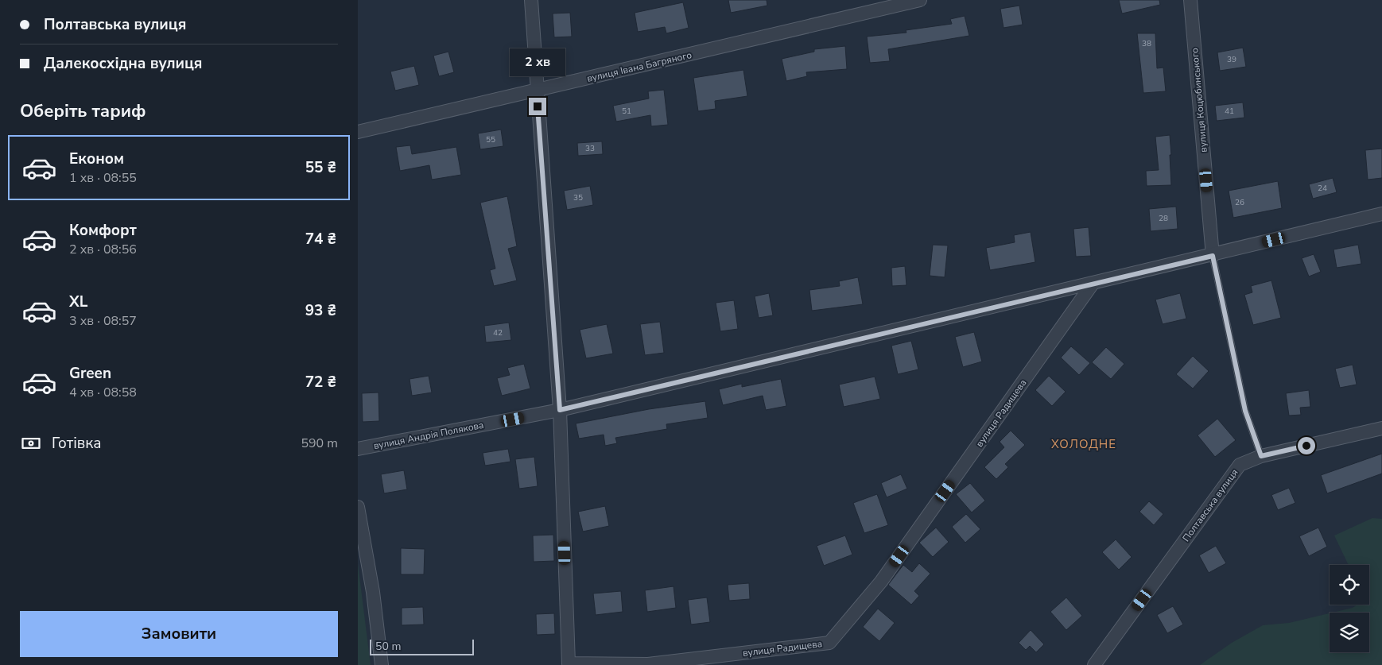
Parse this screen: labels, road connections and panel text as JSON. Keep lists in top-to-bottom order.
{
  "streets": {
    "street": [
      "вулиця Івана Багряного",
      "вулиця Коцюбинського",
      "вулиця Радищева",
      "вулиця Андрія Полякова",
      "Полтавська вулиця"
    ]
  },
  "crossings": [
    ["вулиця Коцюбинського", "вулиця Андрія Полякова"],
    ["вулиця Коцюбинського", "Полтавська вулиця"],
    ["вулиця Радищева", "вулиця Андрія Полякова"]
  ],
  "districts": ["ХОЛОДНЕ"],
  "house_numbers": [
    "38",
    "39",
    "51",
    "41",
    "55",
    "33",
    "24",
    "35",
    "26",
    "28",
    "42"
  ],
  "scale_bar": "50 m",
  "page": {
    "banner": ["Полтавська вулиця", "Далекосхідна вулиця"],
    "bubble": "2 хв",
    "heading": "Оберіть тариф",
    "list": [
      {
        "name": "Економ",
        "note": "1 хв · 08:55",
        "value": "55 ₴"
      },
      {
        "name": "Комфорт",
        "note": "2 хв · 08:56",
        "value": "74 ₴"
      },
      {
        "name": "XL",
        "note": "3 хв · 08:57",
        "value": "93 ₴"
      },
      {
        "name": "Green",
        "note": "4 хв · 08:58",
        "value": "72 ₴"
      }
    ],
    "pay": ["Готівка", "590 m"],
    "buttons": "Замовити",
    "scale": "50 m"
  }
}
